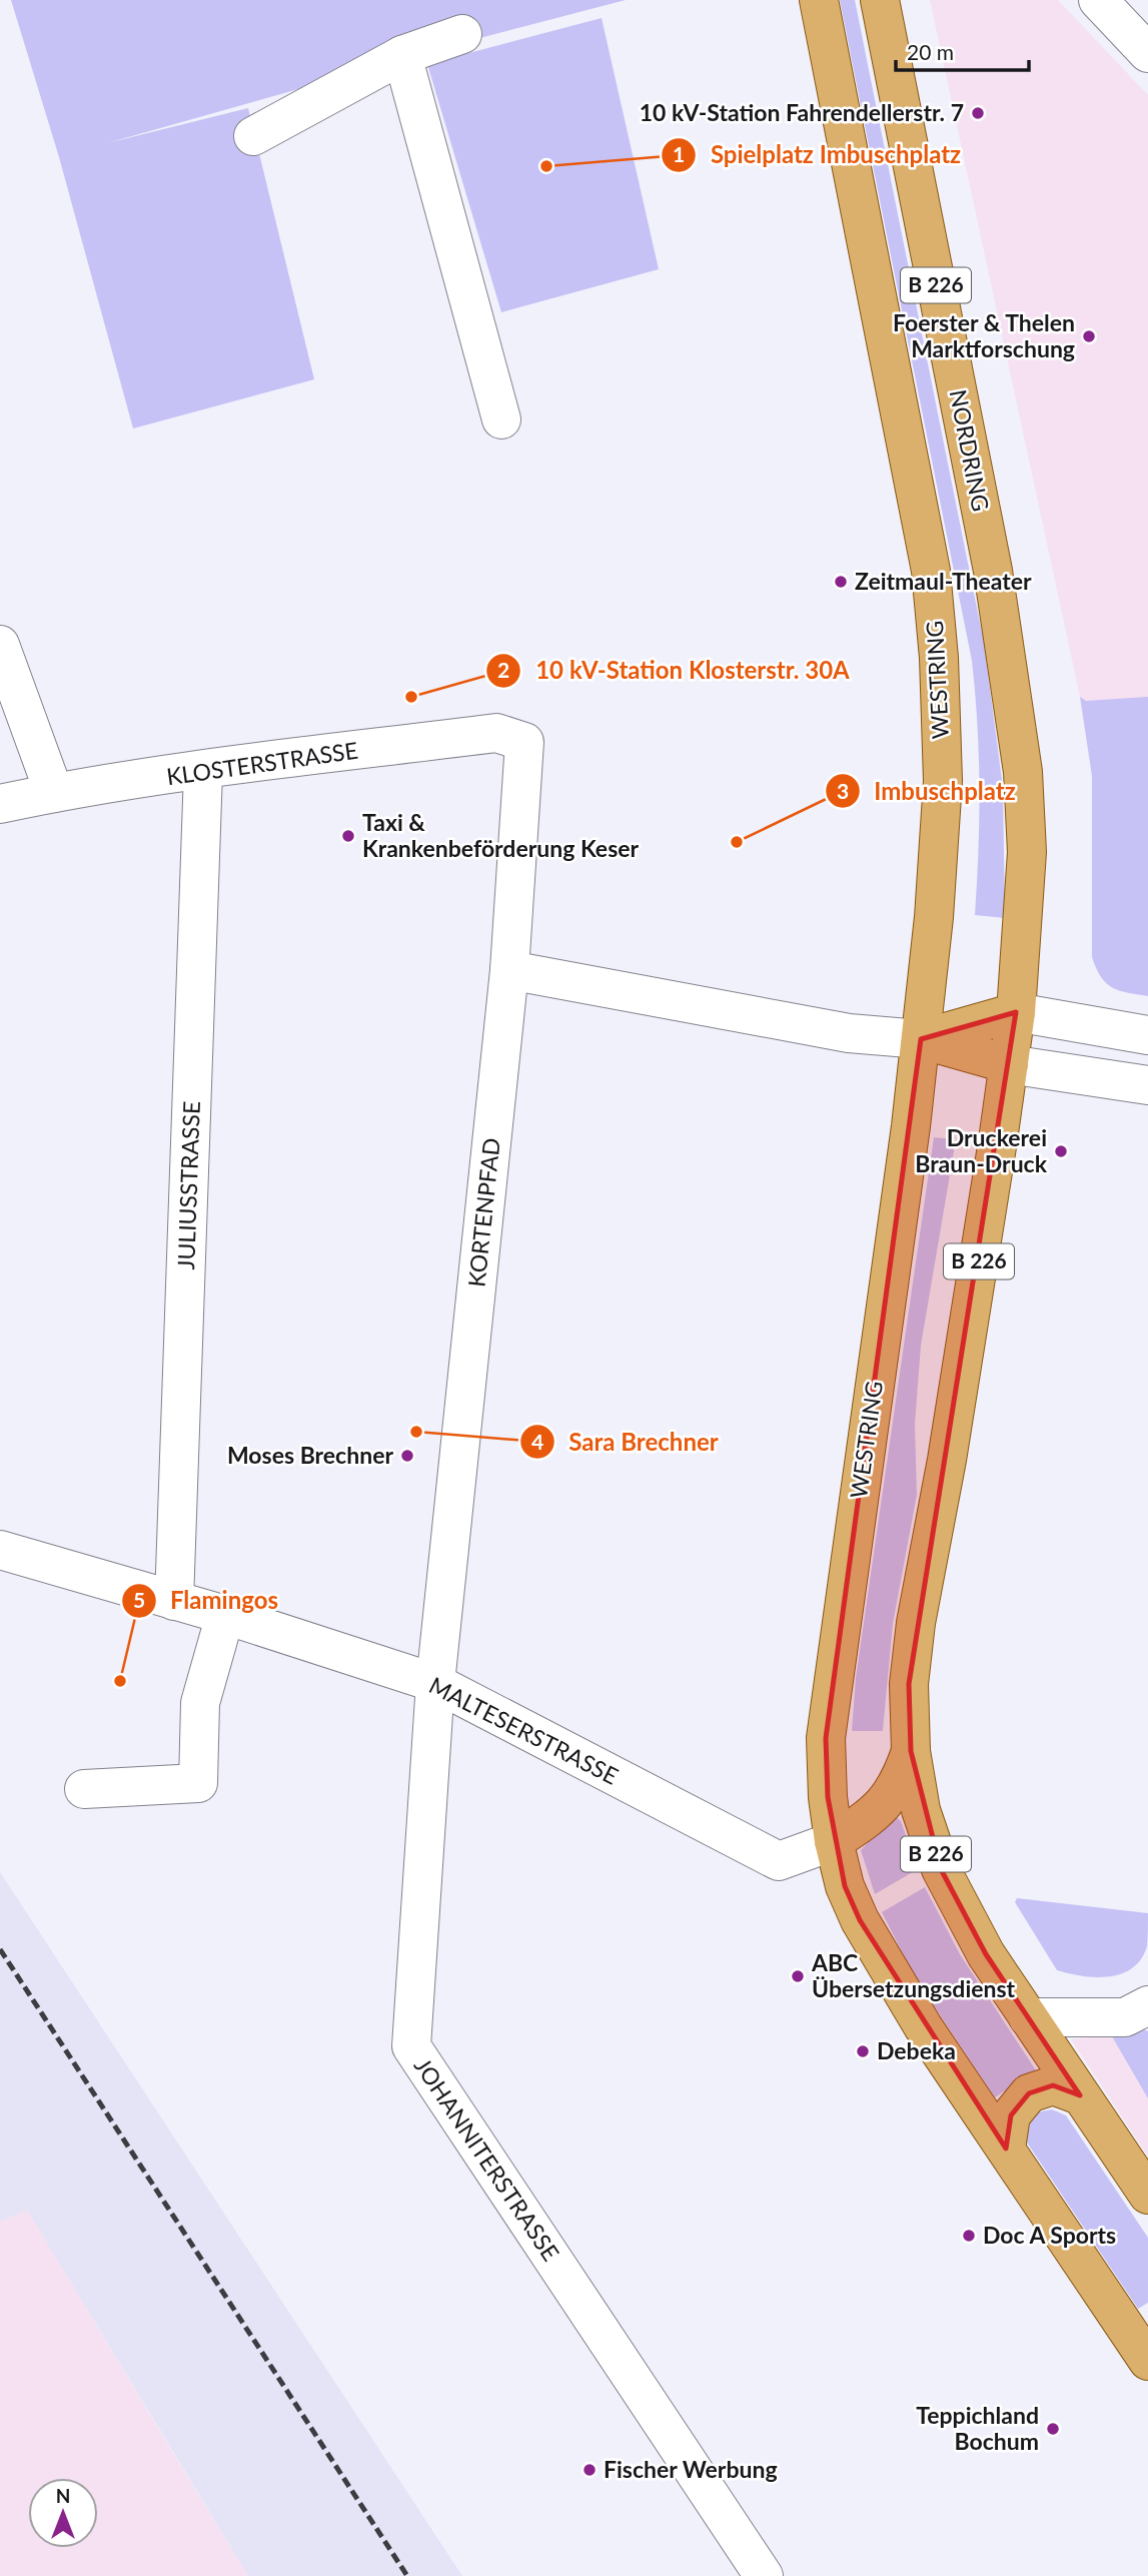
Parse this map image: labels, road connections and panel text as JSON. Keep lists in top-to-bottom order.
{
  "streets": {
    "main road": ["B 226", "NORDRING", "WESTRING"],
    "street": [
      "KLOSTERSTRASSE",
      "JULIUSSTRASSE",
      "KORTENPFAD",
      "MALTESERSTRASSE",
      "JOHANNITERSTRASSE"
    ]
  },
  "crossings": [
    ["B 226", "NORDRING"],
    ["WESTRING", "MALTESERSTRASSE"],
    ["KLOSTERSTRASSE", "JULIUSSTRASSE"],
    ["KLOSTERSTRASSE", "KORTENPFAD"],
    ["JULIUSSTRASSE", "MALTESERSTRASSE"],
    ["KORTENPFAD", "MALTESERSTRASSE"],
    ["KORTENPFAD", "JOHANNITERSTRASSE"],
    ["MALTESERSTRASSE", "JOHANNITERSTRASSE"]
  ],
  "places": [
    "10 kV-Station Fahrendellerstr. 7",
    "Spielplatz Imbuschplatz",
    "Foerster & Thelen Marktforschung",
    "Zeitmaul-Theater",
    "10 kV-Station Klosterstr. 30A",
    "Taxi & Krankenbeförderung Keser",
    "Imbuschplatz",
    "Druckerei Braun-Druck",
    "Sara Brechner",
    "Moses Brechner",
    "Flamingos",
    "ABC Übersetzungsdienst",
    "Debeka",
    "Doc A Sports",
    "Teppichland Bochum",
    "Fischer Werbung"
  ],
  "scale_bar": "20 m",
  "north": "top"
}
